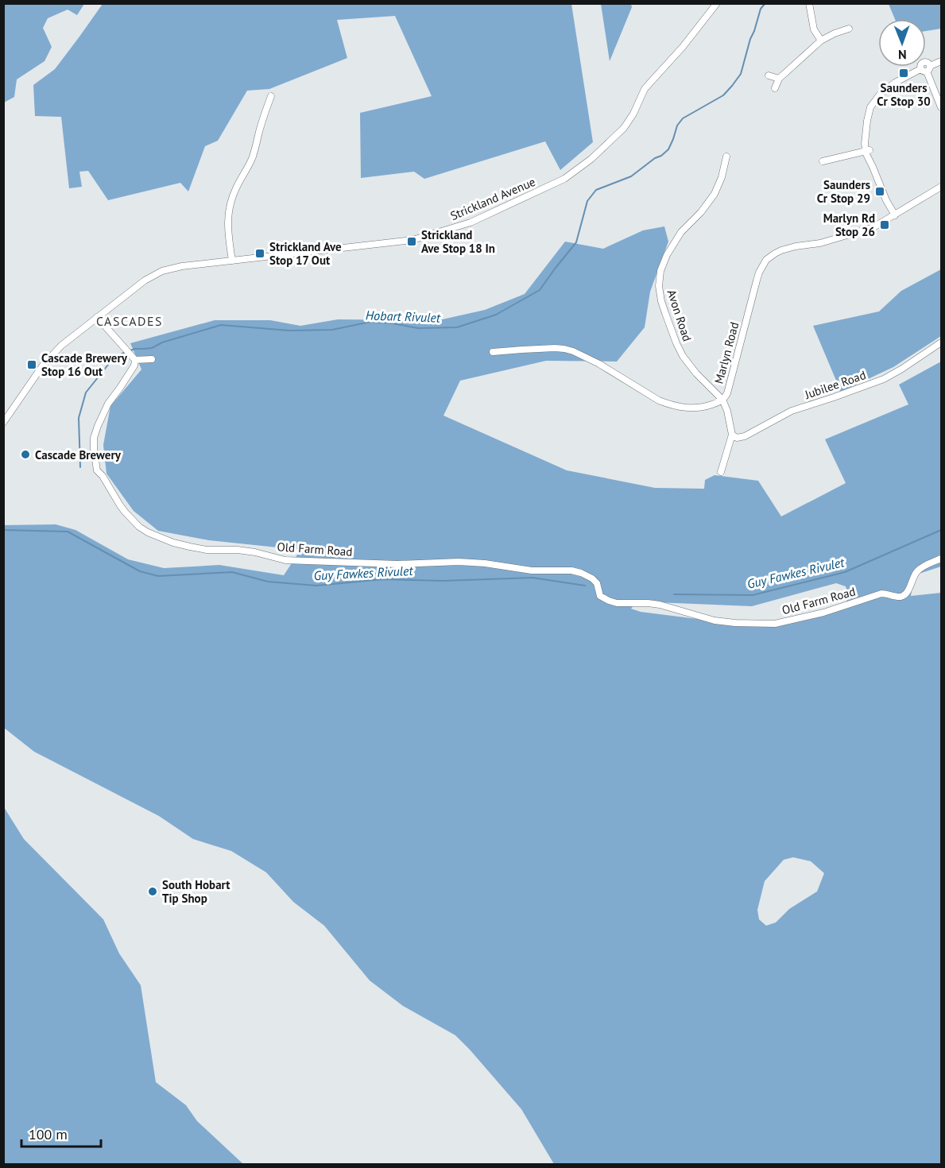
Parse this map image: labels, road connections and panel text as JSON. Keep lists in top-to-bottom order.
{
  "streets": {
    "street": [
      "Strickland Avenue",
      "Avon Road",
      "Marlyn Road",
      "Jubilee Road",
      "Old Farm Road"
    ]
  },
  "crossings": [
    ["Avon Road", "Marlyn Road"]
  ],
  "districts": ["CASCADES"],
  "water": ["Hobart Rivulet", "Guy Fawkes Rivulet"],
  "places": {
    "transit": [
      "Saunders Cr Stop 30",
      "Saunders Cr Stop 29",
      "Marlyn Rd Stop 26",
      "Strickland Ave Stop 18 In",
      "Strickland Ave Stop 17 Out",
      "Cascade Brewery Stop 16 Out"
    ],
    "other": ["Cascade Brewery", "South Hobart Tip Shop"]
  },
  "scale_bar": "100 m",
  "north": "bottom"
}
